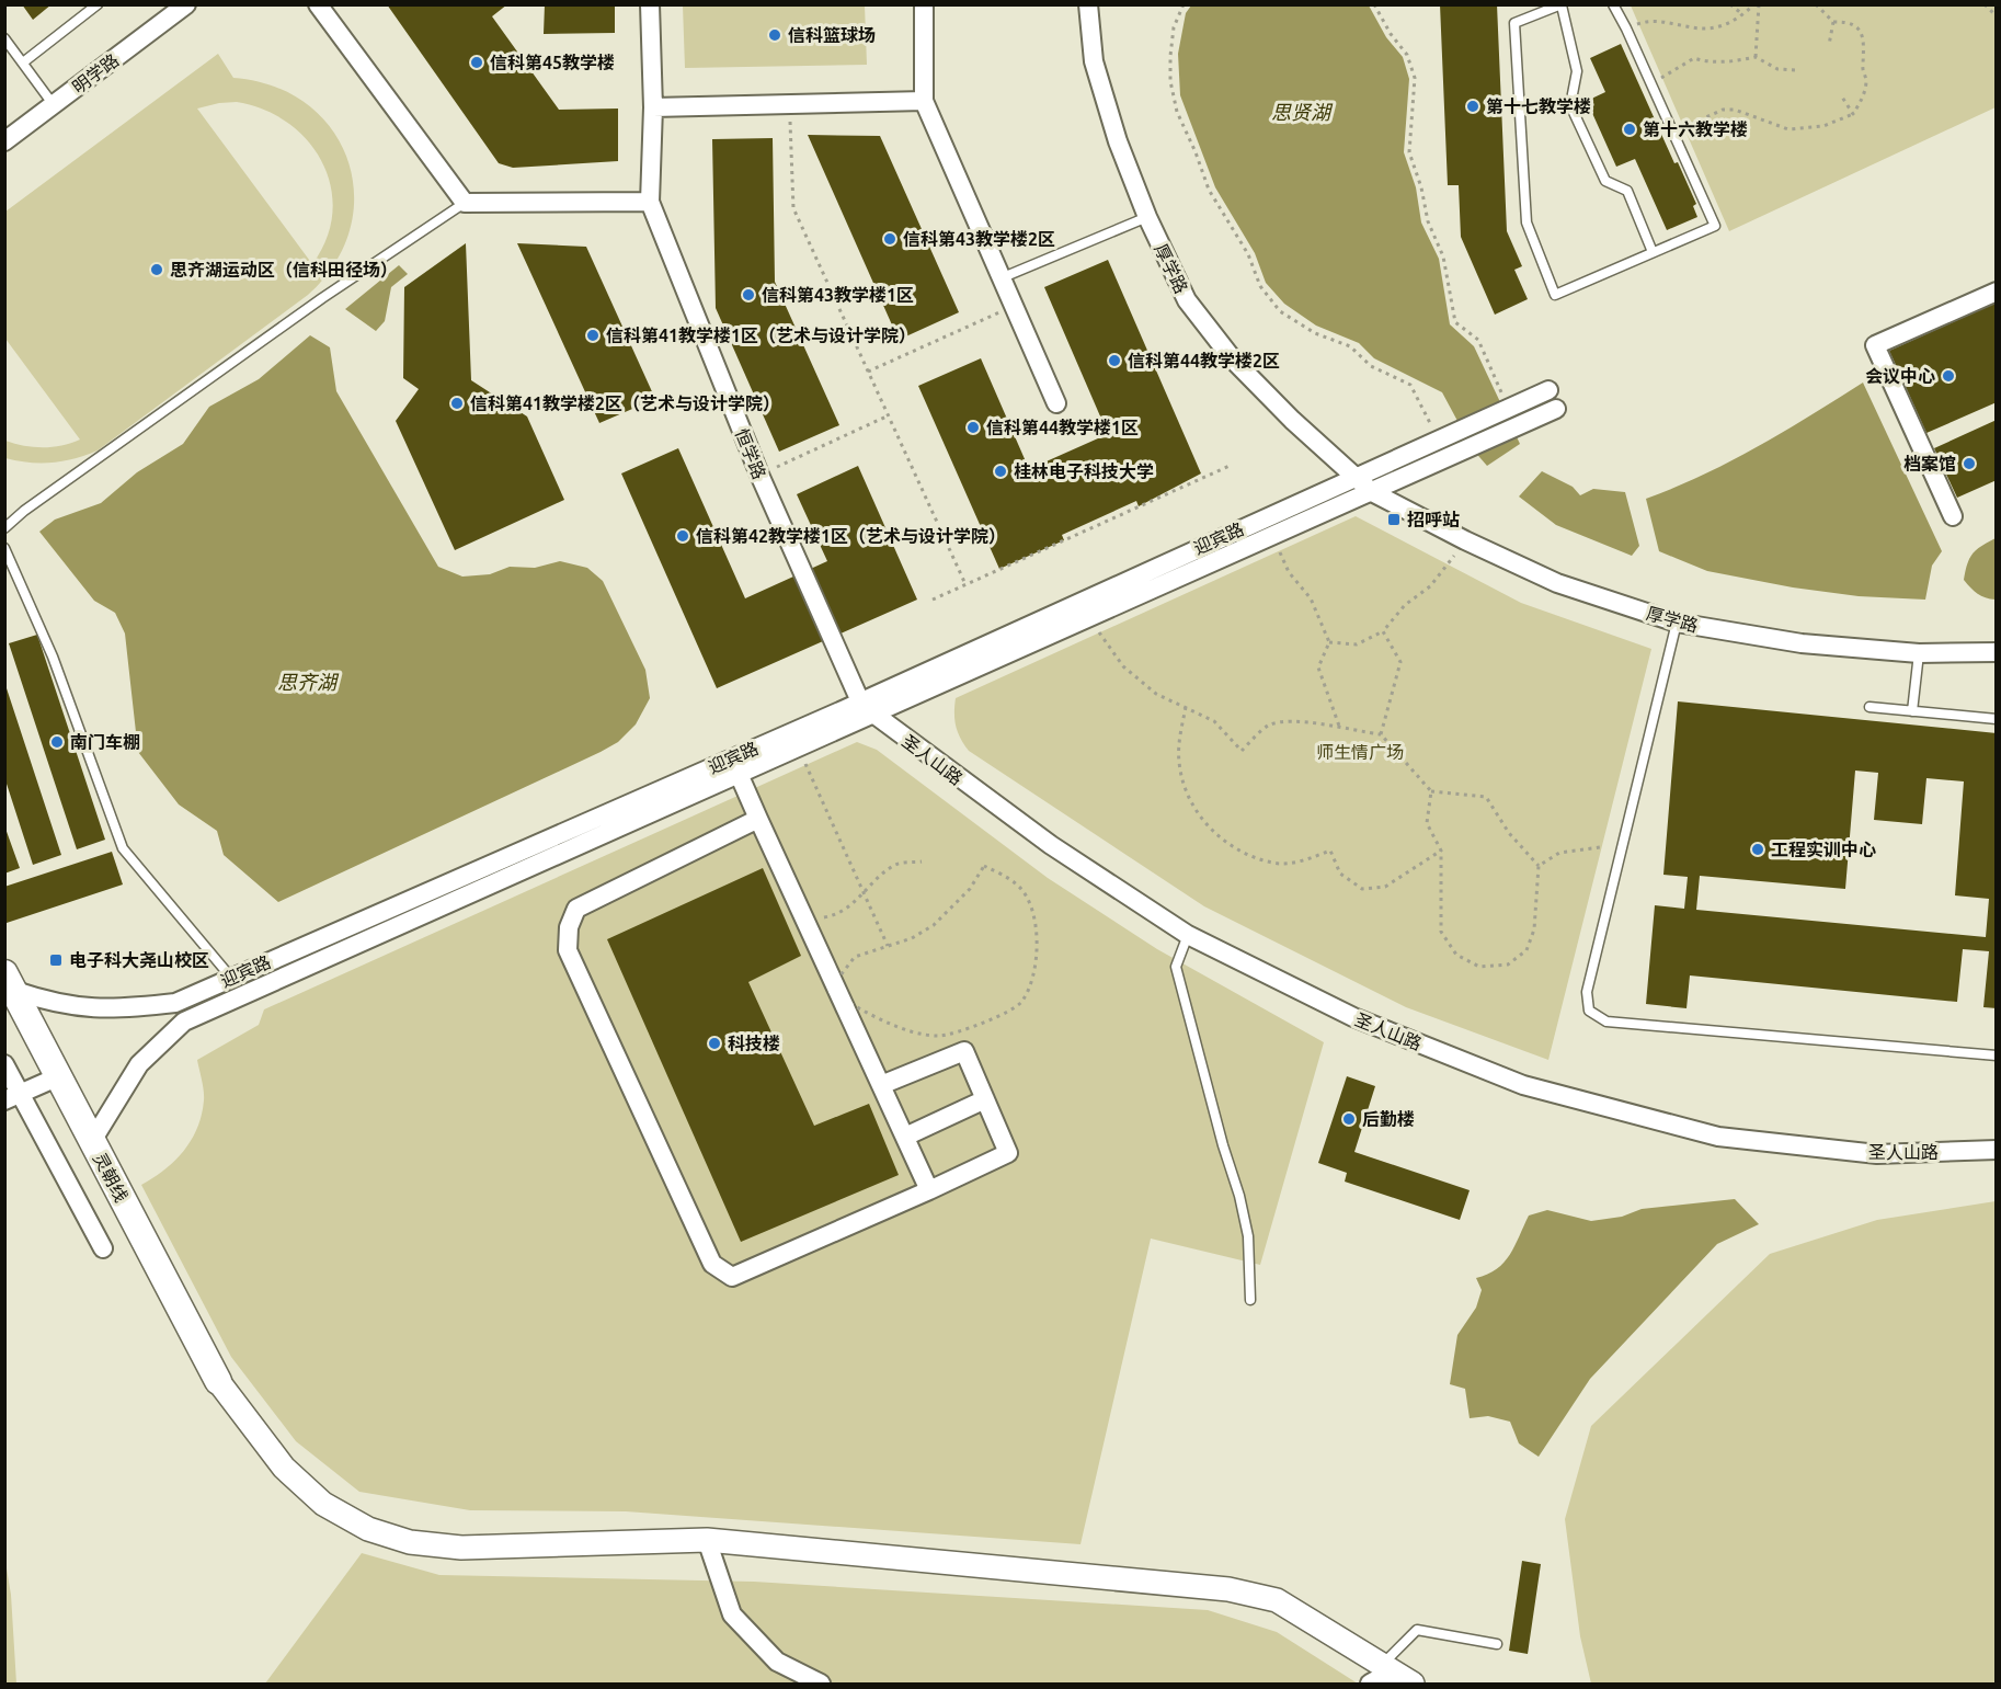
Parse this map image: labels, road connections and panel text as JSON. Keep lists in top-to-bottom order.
{
  "streets": {
    "main road": ["灵朝线"],
    "street": [
      "明学路",
      "厚学路",
      "恒学路",
      "迎宾路",
      "圣人山路"
    ]
  },
  "crossings": [
    ["厚学路", "迎宾路"],
    ["恒学路", "迎宾路"],
    ["恒学路", "圣人山路"],
    ["迎宾路", "圣人山路"],
    ["迎宾路", "灵朝线"]
  ],
  "water": ["思贤湖", "思齐湖"],
  "parks": ["师生情广场"],
  "places": {
    "other": [
      "信科篮球场",
      "信科第45教学楼",
      "第十七教学楼",
      "第十六教学楼",
      "信科第43教学楼2区",
      "思齐湖运动区（信科田径场）",
      "信科第43教学楼1区",
      "信科第41教学楼1区（艺术与设计学院）",
      "信科第44教学楼2区",
      "会议中心",
      "信科第41教学楼2区（艺术与设计学院）",
      "信科第44教学楼1区",
      "档案馆",
      "桂林电子科技大学",
      "信科第42教学楼1区（艺术与设计学院）",
      "南门车棚",
      "工程实训中心",
      "科技楼",
      "后勤楼"
    ],
    "transit": ["招呼站", "电子科大尧山校区"]
  }
}
